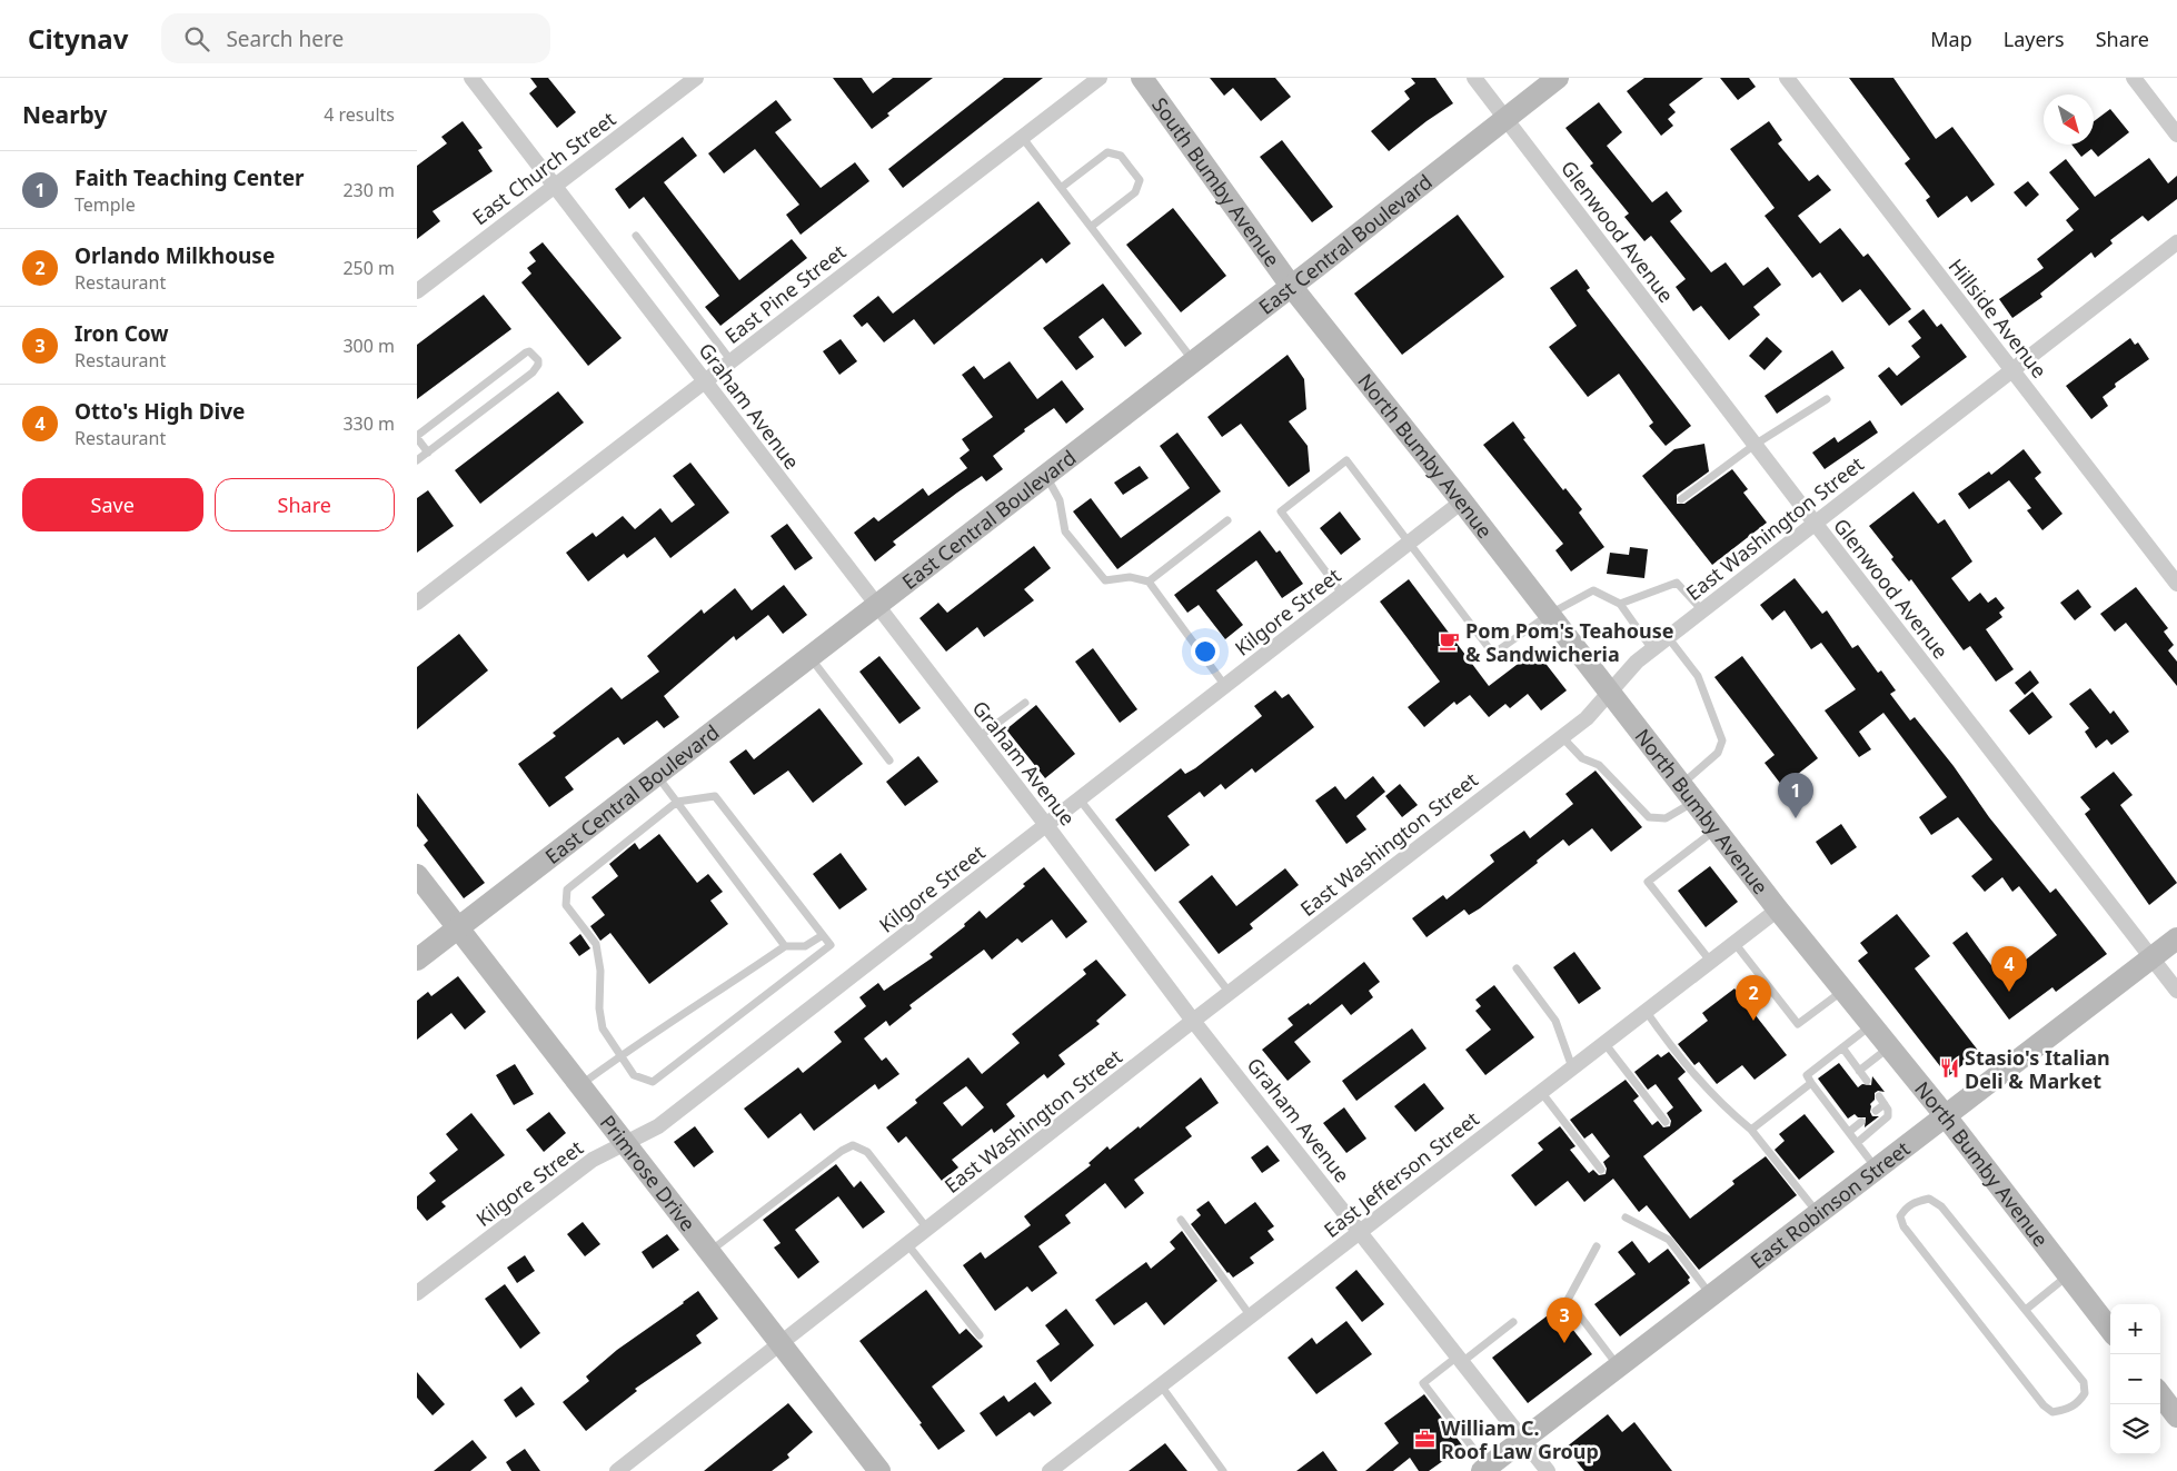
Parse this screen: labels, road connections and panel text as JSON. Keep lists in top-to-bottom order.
{
  "streets": {
    "street": [
      "East Church Street",
      "South Bumby Avenue",
      "Glenwood Avenue",
      "East Central Boulevard",
      "East Pine Street",
      "Hillside Avenue",
      "Graham Avenue",
      "North Bumby Avenue",
      "East Washington Street",
      "Kilgore Street",
      "Primrose Drive",
      "East Jefferson Street",
      "East Robinson Street"
    ]
  },
  "crossings": [
    ["East Church Street", "Graham Avenue"],
    ["South Bumby Avenue", "East Central Boulevard"],
    ["South Bumby Avenue", "North Bumby Avenue"],
    ["Glenwood Avenue", "East Central Boulevard"],
    ["Glenwood Avenue", "East Washington Street"],
    ["Glenwood Avenue", "East Robinson Street"],
    ["East Central Boulevard", "Graham Avenue"],
    ["East Central Boulevard", "North Bumby Avenue"],
    ["East Central Boulevard", "Primrose Drive"],
    ["East Pine Street", "Graham Avenue"],
    ["Hillside Avenue", "East Washington Street"],
    ["Graham Avenue", "East Washington Street"],
    ["Graham Avenue", "Kilgore Street"],
    ["Graham Avenue", "East Jefferson Street"],
    ["Graham Avenue", "East Robinson Street"],
    ["North Bumby Avenue", "East Washington Street"],
    ["North Bumby Avenue", "Kilgore Street"],
    ["North Bumby Avenue", "East Jefferson Street"],
    ["North Bumby Avenue", "East Robinson Street"],
    ["East Washington Street", "Primrose Drive"],
    ["Kilgore Street", "Primrose Drive"]
  ],
  "places": {
    "cafe": ["Pom Pom's Teahouse & Sandwicheria"],
    "restaurant": ["Stasio's Italian Deli & Market"],
    "office": ["William C. Roof Law Group"]
  },
  "north": "bottom right",
  "page": {
    "header": "Citynav",
    "search": "Search here",
    "nav": ["Map", "Layers", "Share"],
    "heading": ["Nearby", "4 results"],
    "list": [
      {
        "mark": "1",
        "name": "Faith Teaching Center",
        "note": "Temple",
        "value": "230 m"
      },
      {
        "mark": "2",
        "name": "Orlando Milkhouse",
        "note": "Restaurant",
        "value": "250 m"
      },
      {
        "mark": "3",
        "name": "Iron Cow",
        "note": "Restaurant",
        "value": "300 m"
      },
      {
        "mark": "4",
        "name": "Otto's High Dive",
        "note": "Restaurant",
        "value": "330 m"
      }
    ],
    "buttons": ["Save", "Share"],
    "pins": [
      "1",
      "4",
      "2",
      "3"
    ],
    "map_buttons": ["+", "−"]
  }
}
